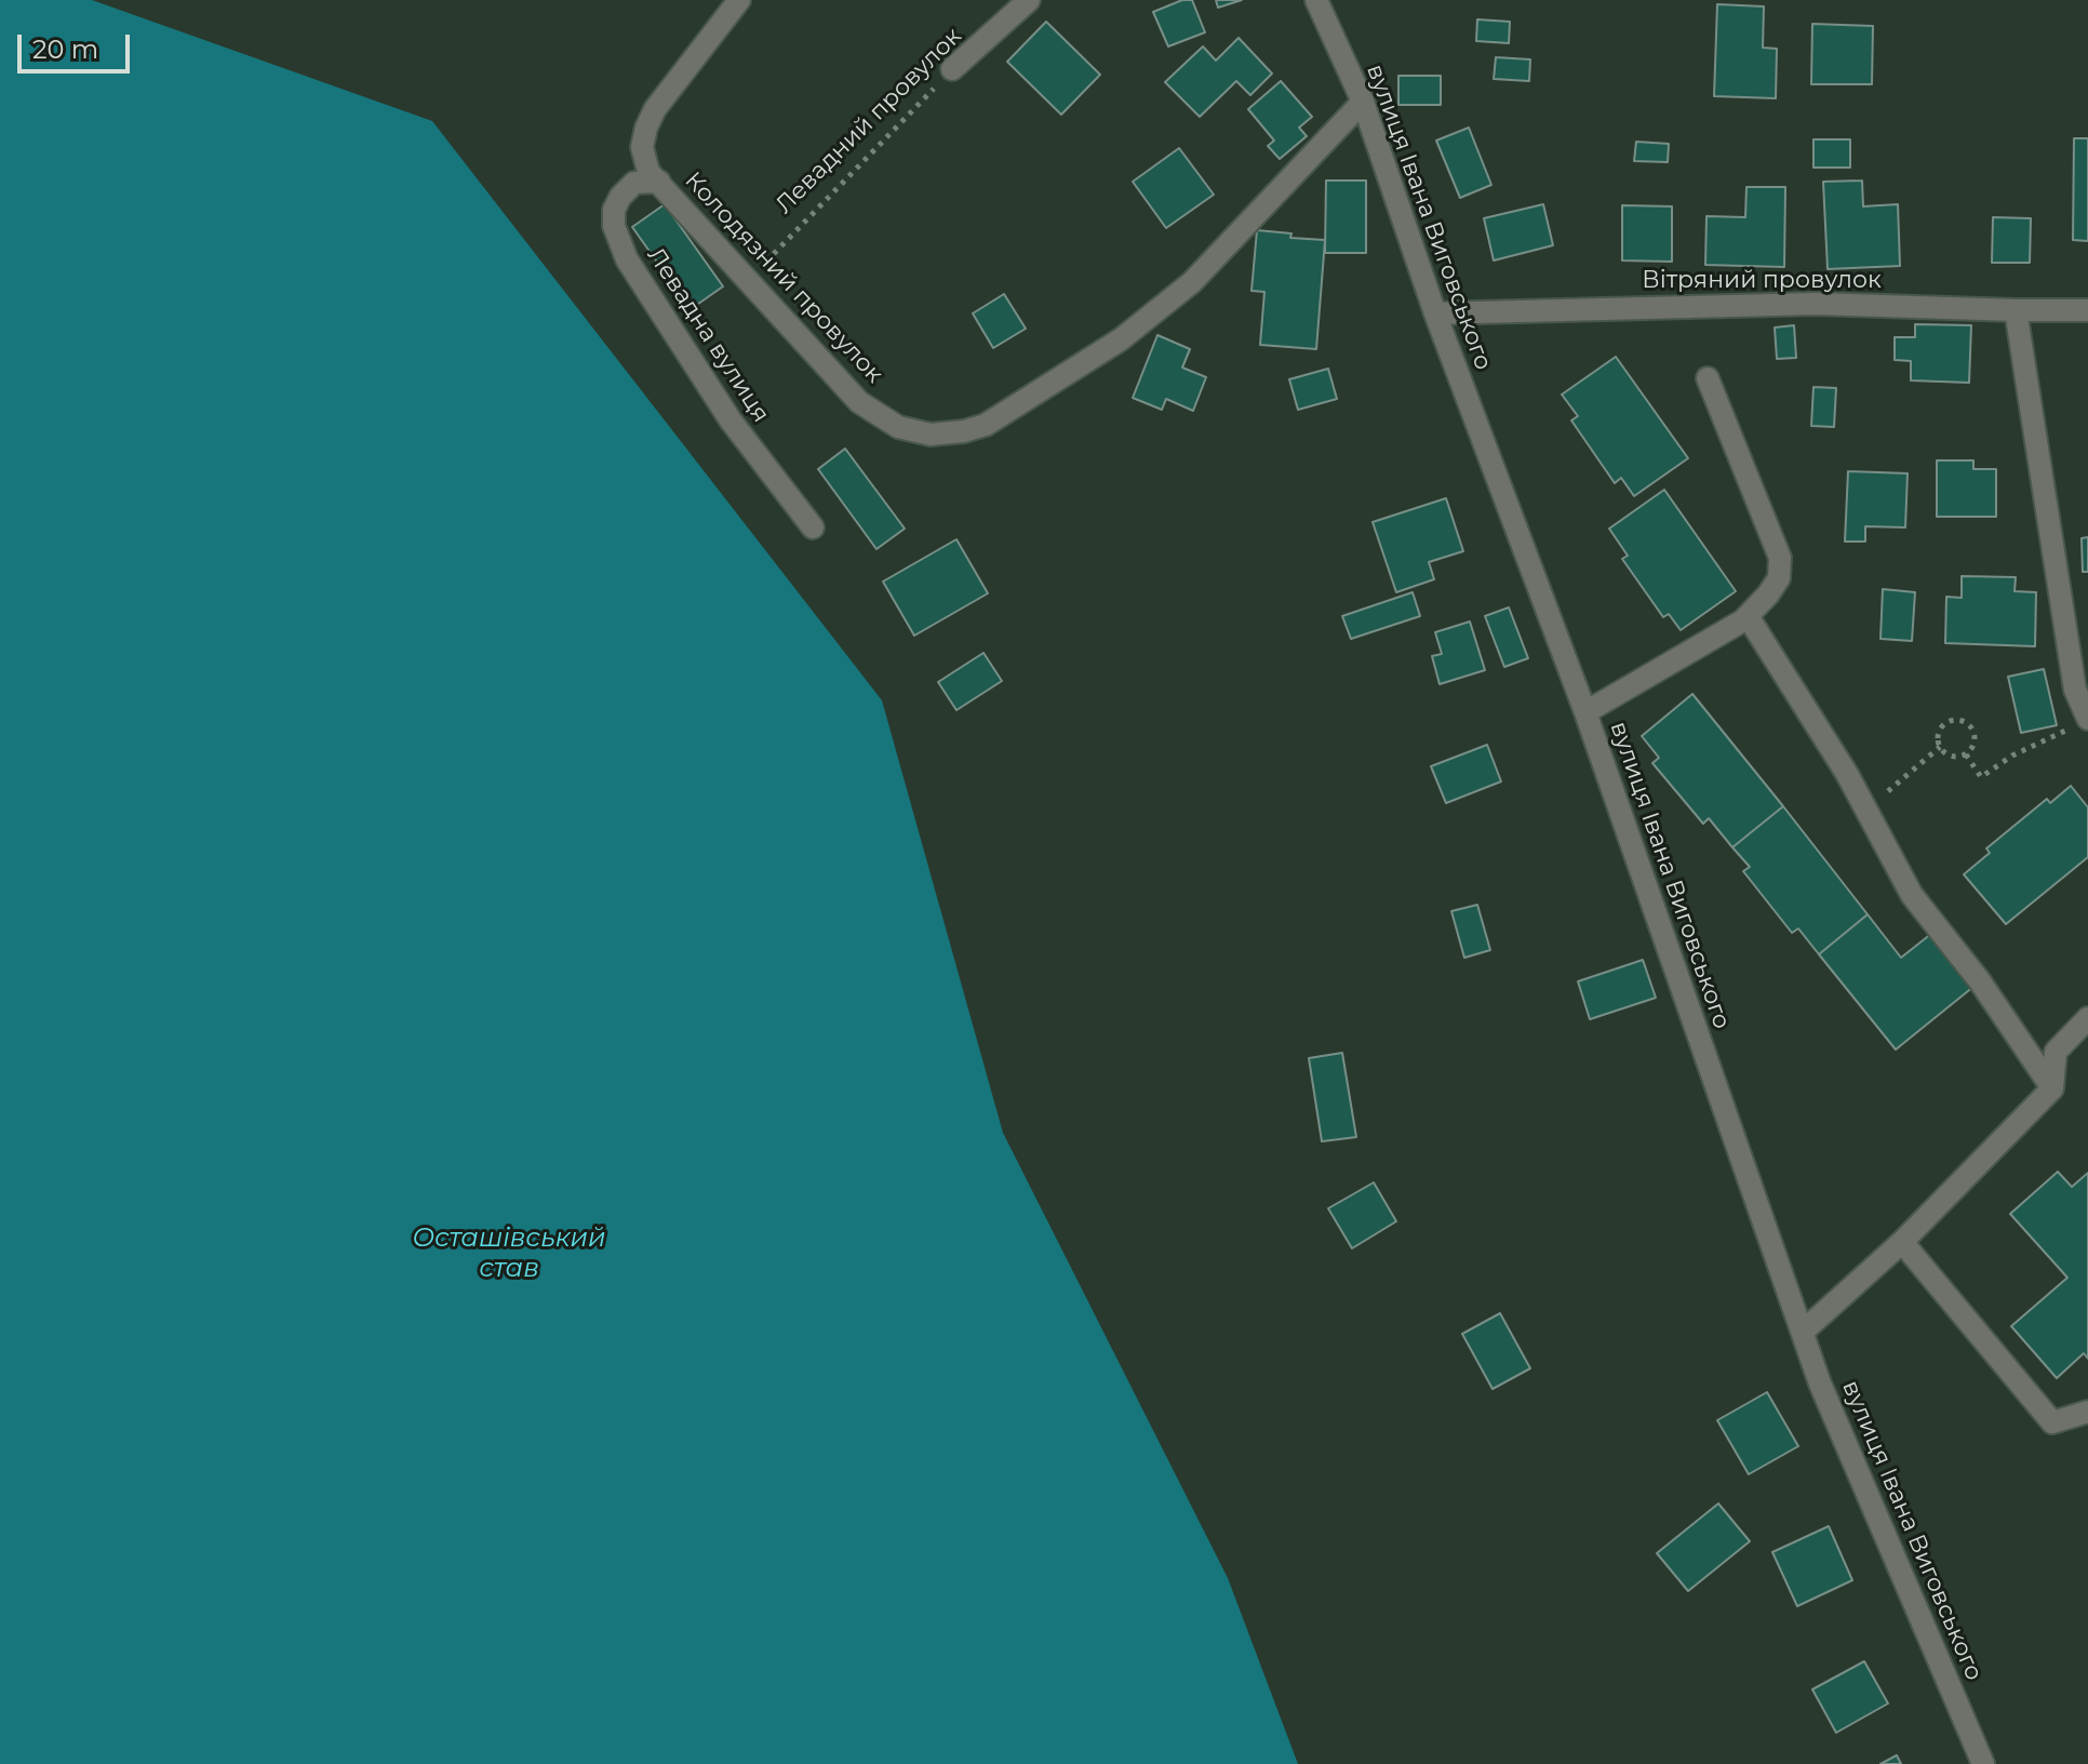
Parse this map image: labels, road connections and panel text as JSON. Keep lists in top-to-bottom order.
{
  "streets": {
    "street": [
      "Левадний провулок",
      "вулиця Івана Виговського",
      "Колодязний провулок",
      "Вітряний провулок",
      "Левадна вулиця"
    ]
  },
  "crossings": [
    ["Левадний провулок", "Колодязний провулок"],
    ["вулиця Івана Виговського", "Колодязний провулок"],
    ["вулиця Івана Виговського", "Вітряний провулок"],
    ["Колодязний провулок", "Левадна вулиця"]
  ],
  "water": ["Осташівський став"],
  "scale_bar": "20 m"
}
